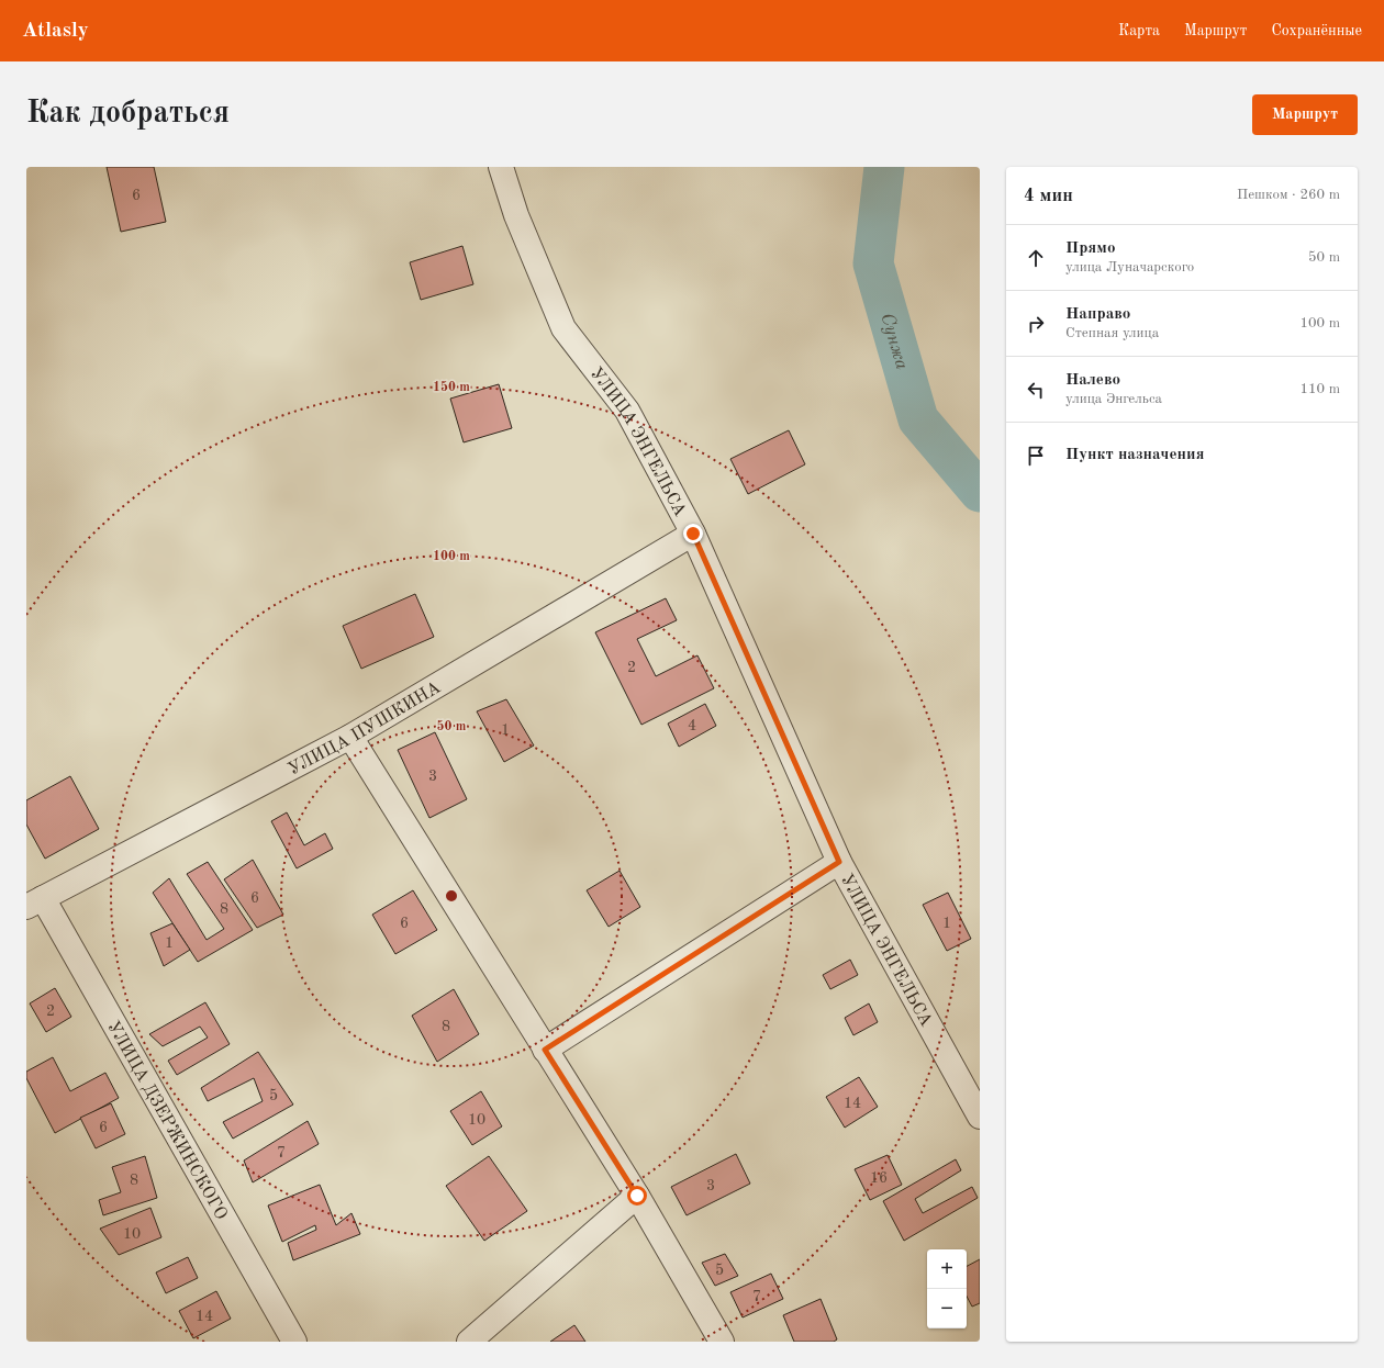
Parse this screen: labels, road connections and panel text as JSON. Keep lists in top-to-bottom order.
{
  "streets": {
    "street": ["УЛИЦА ЭНГЕЛЬСА", "УЛИЦА ПУШКИНА", "УЛИЦА ДЗЕРЖИНСКОГО"]
  },
  "crossings": [
    ["УЛИЦА ЭНГЕЛЬСА", "УЛИЦА ПУШКИНА"],
    ["УЛИЦА ПУШКИНА", "УЛИЦА ДЗЕРЖИНСКОГО"]
  ],
  "water": ["Сунжа"],
  "house_numbers": [
    "6",
    "2",
    "4",
    "1",
    "3",
    "6",
    "8",
    "6",
    "1",
    "1",
    "2",
    "8",
    "5",
    "14",
    "10",
    "6",
    "7",
    "16",
    "8",
    "3",
    "10",
    "5",
    "7",
    "14"
  ],
  "page": {
    "header": "Atlasly",
    "nav": ["Карта", "Маршрут", "Сохранённые"],
    "buttons": "Маршрут",
    "title": "Как добраться",
    "heading": ["4 мин", "Пешком · 260 m"],
    "list": [
      ["Прямо", "улица Луначарского", "50 m"],
      ["Направо", "Степная улица", "100 m"],
      ["Налево", "улица Энгельса", "110 m"],
      "Пункт назначения"
    ],
    "map_buttons": ["+", "−"]
  },
  "rings": ["150 m", "100 m", "50 m"]
}
